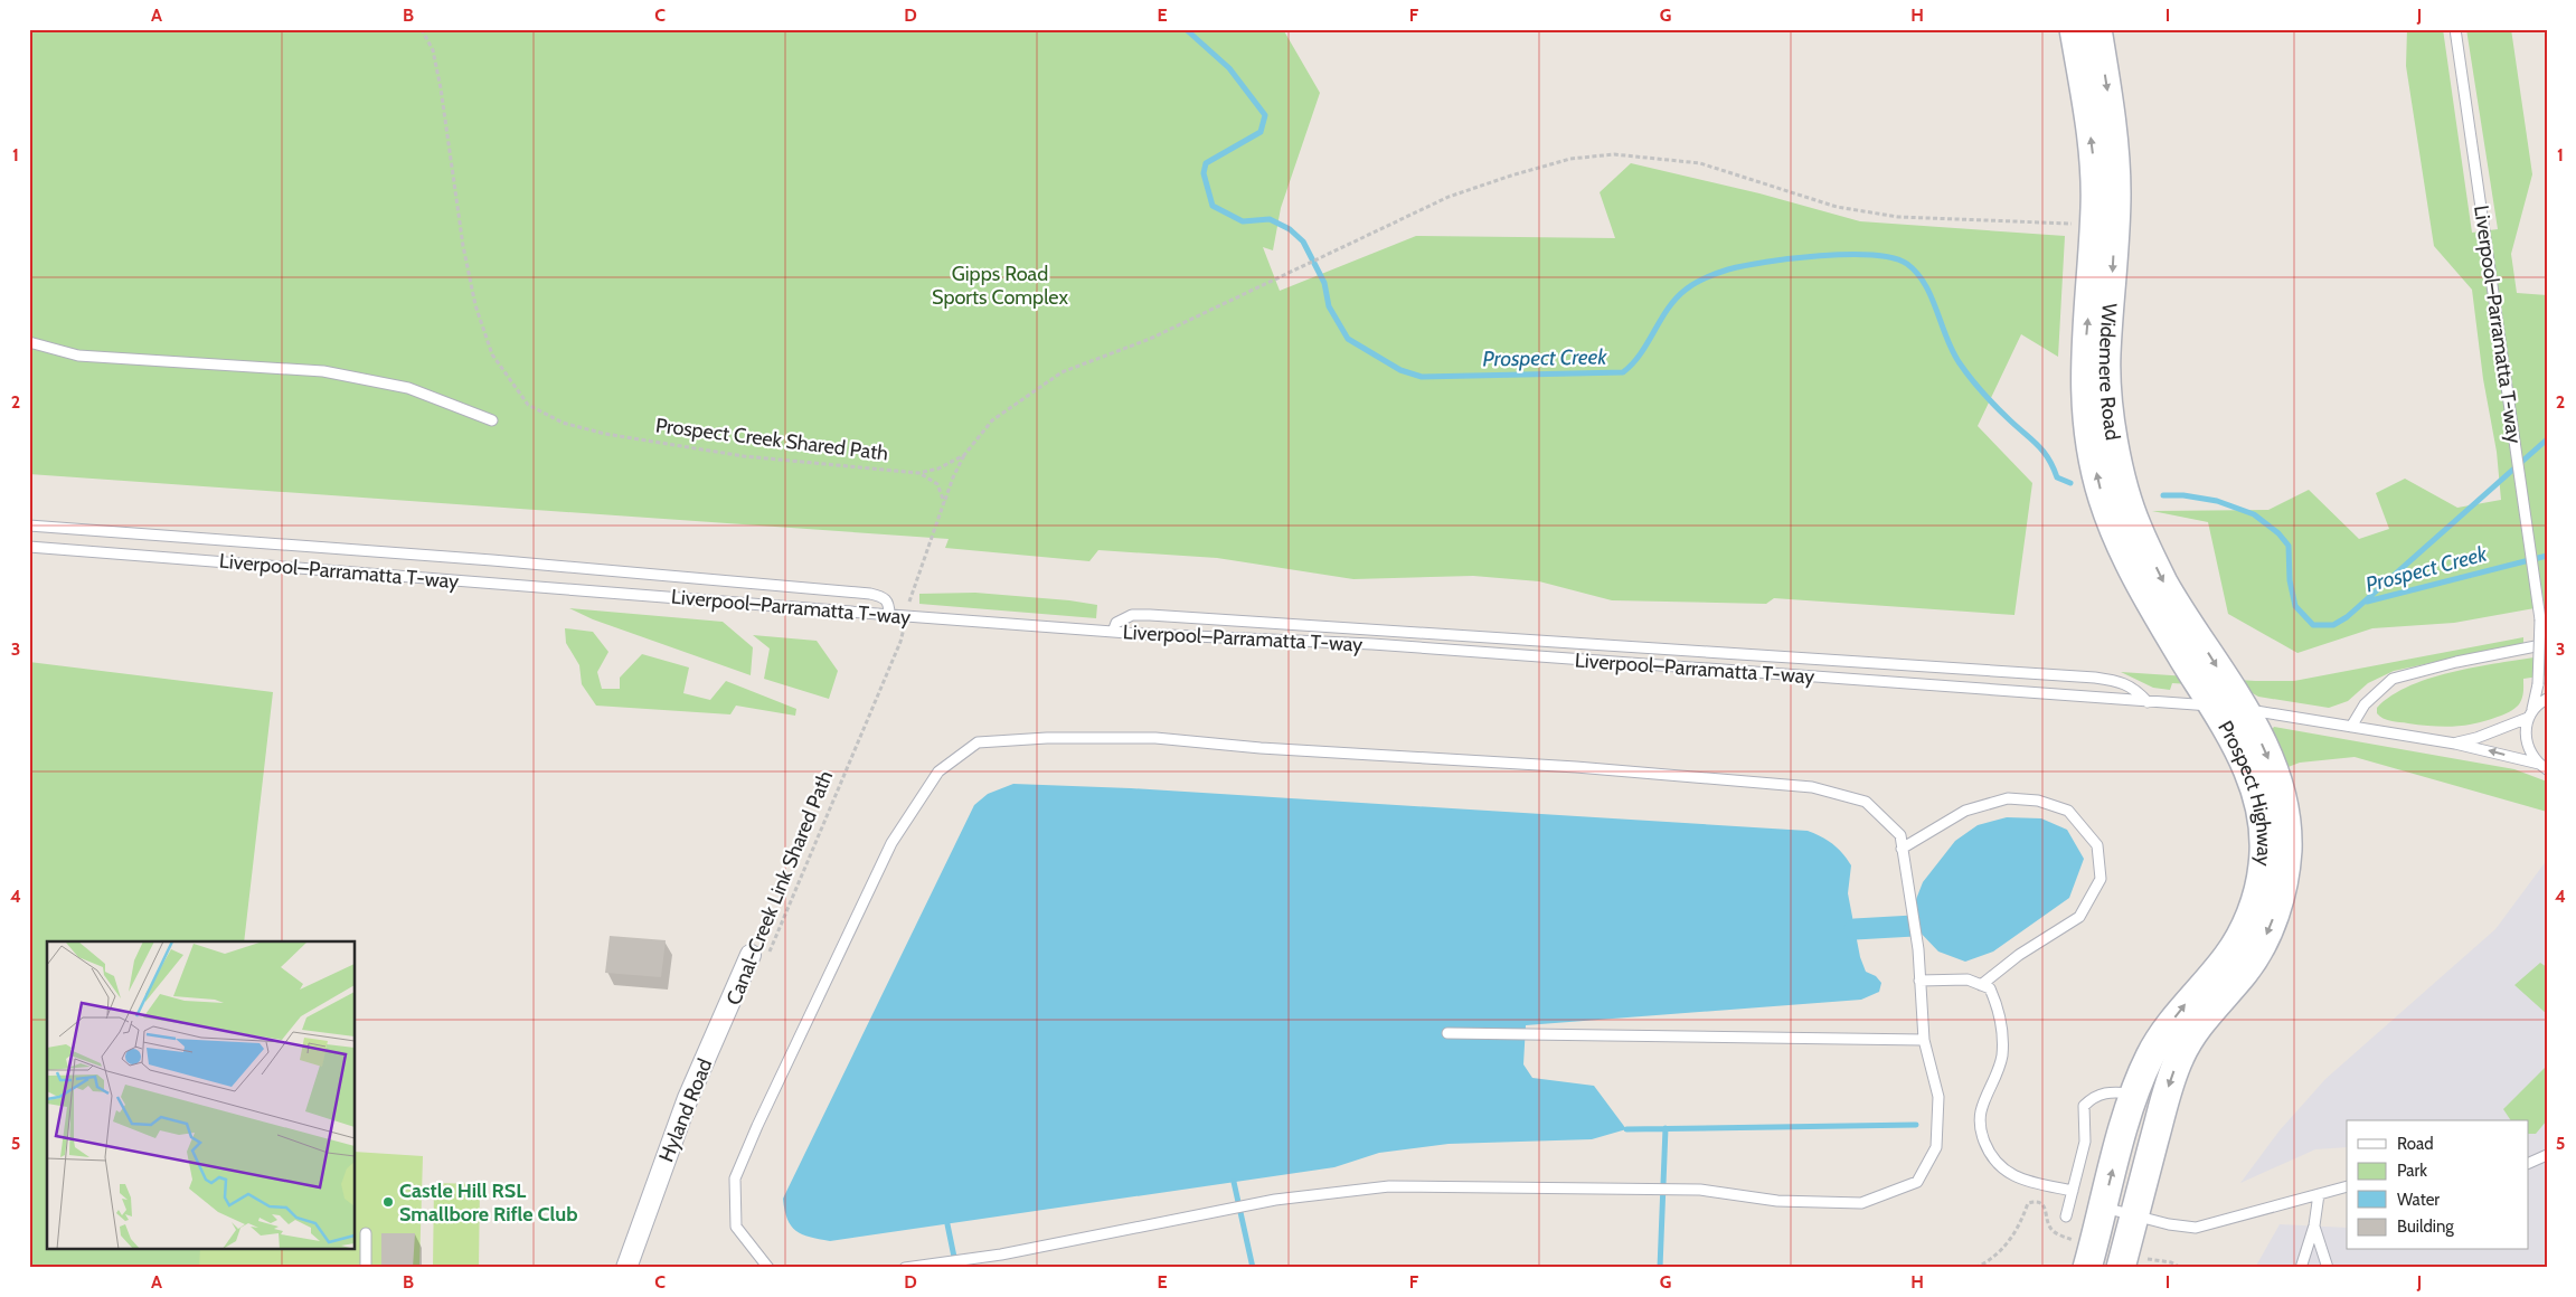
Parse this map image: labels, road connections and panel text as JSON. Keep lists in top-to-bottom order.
{
  "streets": {
    "main road": ["Widemere Road", "Prospect Highway"],
    "street": ["Hyland Road"],
    "lane": ["Liverpool–Parramatta T-way"],
    "path": ["Prospect Creek Shared Path", "Canal-Creek Link Shared Path"]
  },
  "crossings": [
    ["Liverpool–Parramatta T-way", "Widemere Road"],
    ["Liverpool–Parramatta T-way", "Prospect Highway"],
    ["Widemere Road", "Prospect Highway"],
    ["Canal-Creek Link Shared Path", "Hyland Road"]
  ],
  "water": ["Prospect Creek"],
  "parks": ["Gipps Road Sports Complex"],
  "places": ["Castle Hill RSL Smallbore Rifle Club"],
  "legend": [
    "Road",
    "Park",
    "Water",
    "Building"
  ],
  "grid": {
    "columns": [
      "A",
      "B",
      "C",
      "D",
      "E",
      "F",
      "G",
      "H",
      "I",
      "J"
    ],
    "rows": [
      "1",
      "2",
      "3",
      "4",
      "5"
    ]
  }
}
